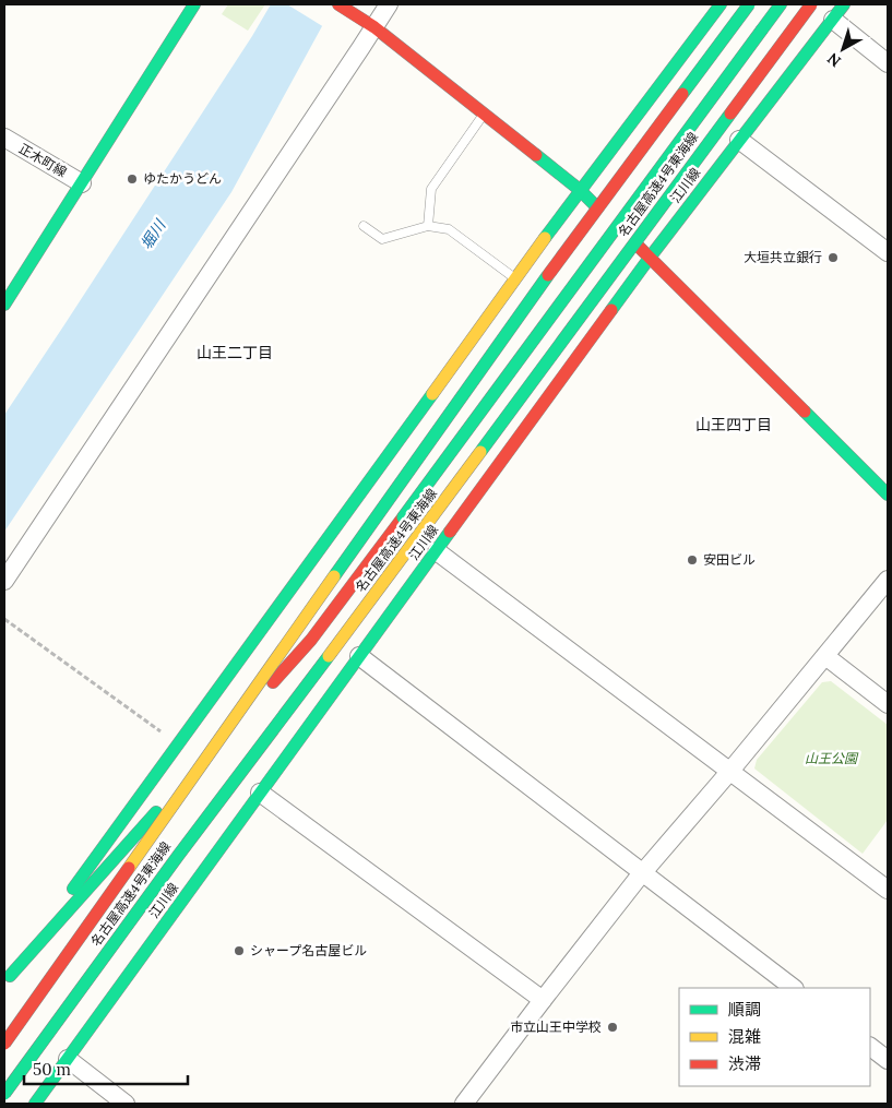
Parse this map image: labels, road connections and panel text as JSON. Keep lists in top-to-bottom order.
{
  "streets": {
    "main road": ["名古屋高速4号東海線", "江川線"],
    "street": ["正木町線"]
  },
  "districts": ["山王二丁目", "山王四丁目"],
  "water": ["堀川"],
  "parks": ["山王公園"],
  "places": [
    "ゆたかうどん",
    "大垣共立銀行",
    "安田ビル",
    "シャープ名古屋ビル",
    "市立山王中学校"
  ],
  "legend": ["順調", "混雑", "渋滞"],
  "scale_bar": "50 m",
  "north": "bottom left"
}
